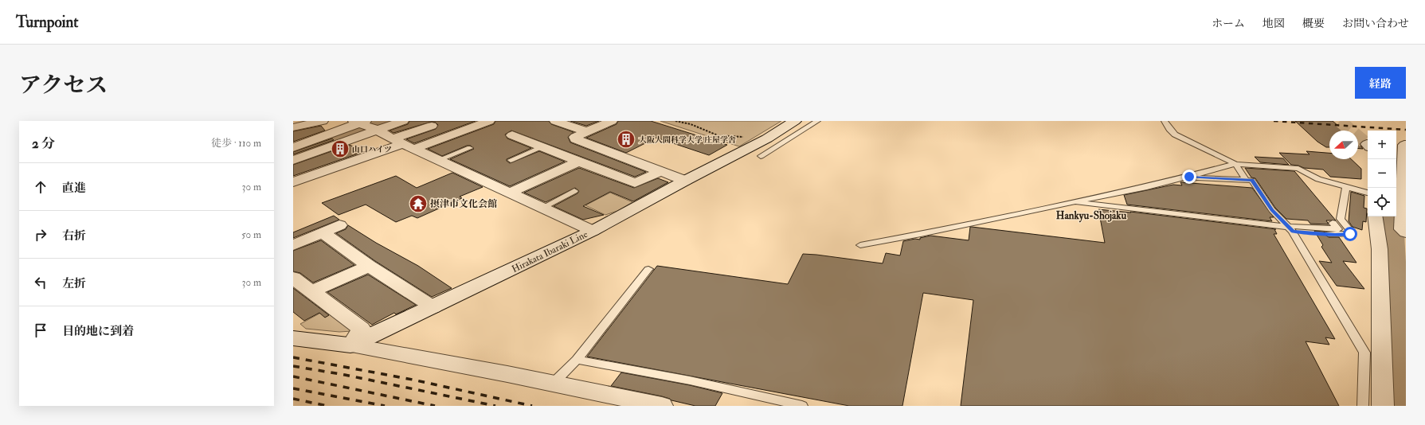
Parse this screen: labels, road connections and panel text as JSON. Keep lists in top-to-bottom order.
{
  "streets": {
    "main road": ["Hirakata Ibaraki Line"]
  },
  "districts": ["Hankyu-Shojaku"],
  "places": {
    "building": ["大阪人間科学大学 庄屋学舎", "山口ハイツ"],
    "temple": ["摂津市文化会館"]
  },
  "north": "left",
  "page": {
    "header": "Turnpoint",
    "nav": [
      "ホーム",
      "地図",
      "概要",
      "お問い合わせ"
    ],
    "title": "アクセス",
    "buttons": "経路",
    "heading": ["2 分", "徒歩 · 110 m"],
    "map_buttons": ["+", "−"],
    "list": [
      ["直進", "30 m"],
      ["右折", "50 m"],
      ["左折", "30 m"],
      "目的地に到着"
    ]
  }
}
